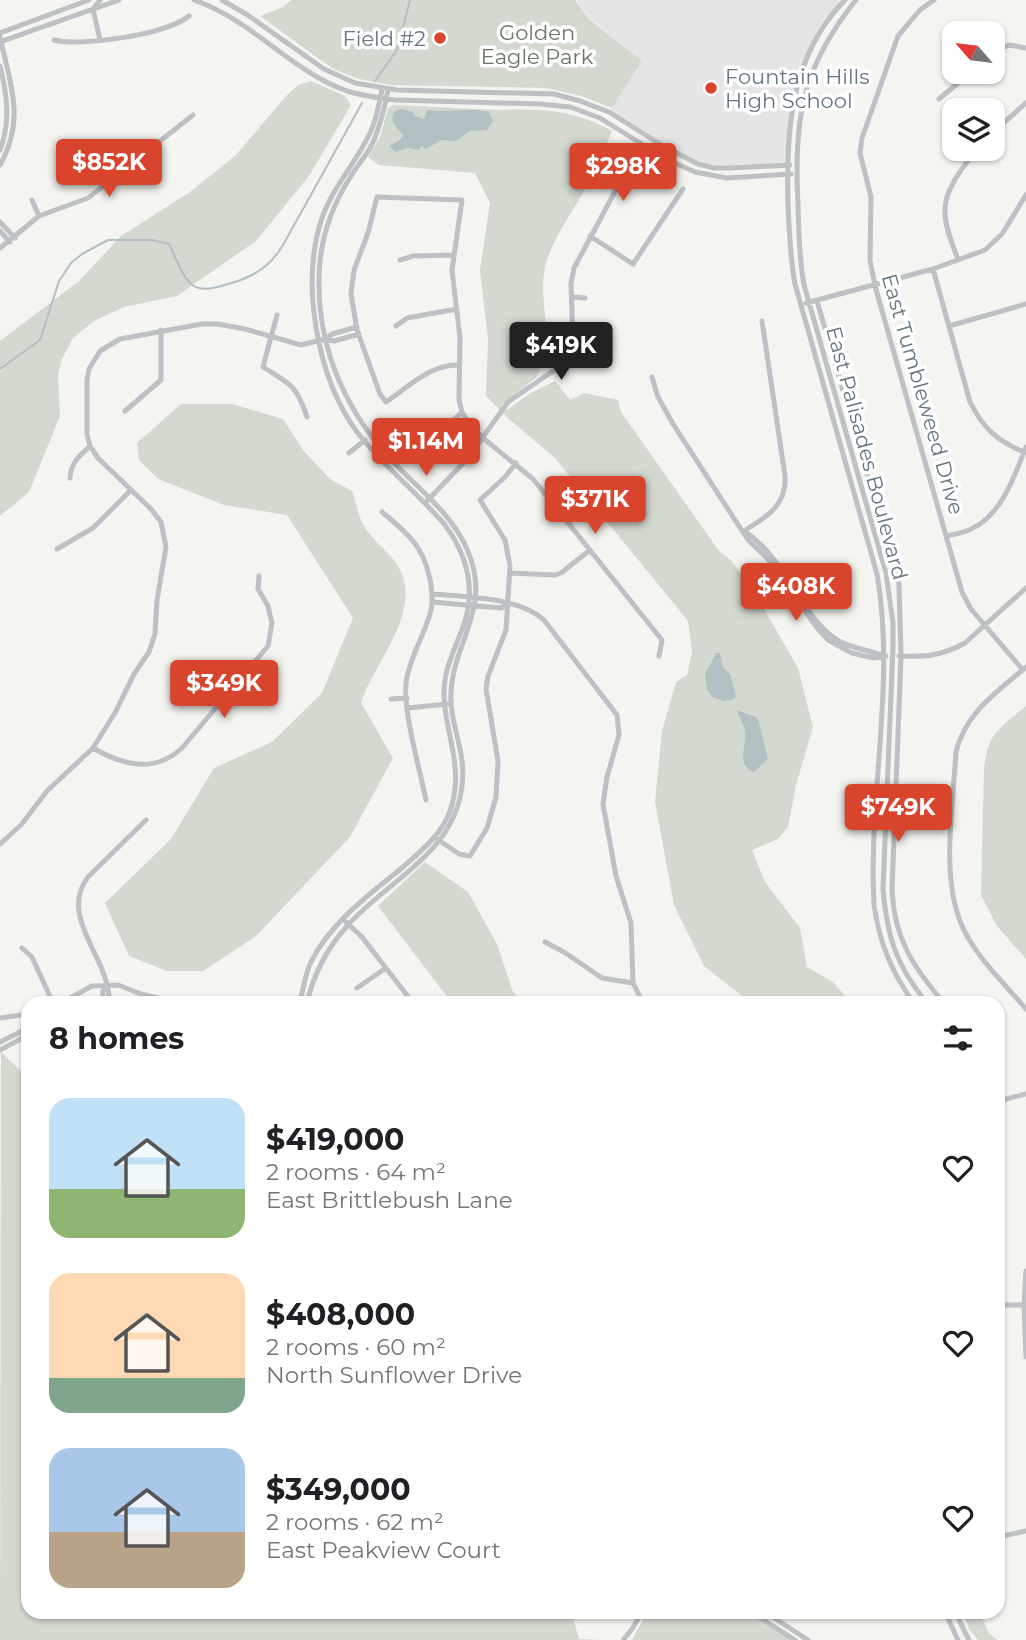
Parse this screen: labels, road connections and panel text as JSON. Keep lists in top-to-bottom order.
{
  "streets": {
    "street": ["East Tumbleweed Drive", "East Palisades Boulevard"]
  },
  "parks": ["Golden Eagle Park"],
  "places": ["Field #2", "Fountain Hills High School"],
  "north": "top left",
  "page": {
    "price": [
      "$852K",
      "$298K",
      "$419K",
      "$1.14M",
      "$371K",
      "$408K",
      "$349K",
      "$749K"
    ],
    "heading": "8 homes",
    "list": [
      {
        "name": "$419,000",
        "note": "2 rooms · 64 m² · East Brittlebush Lane"
      },
      {
        "name": "$408,000",
        "note": "2 rooms · 60 m² · North Sunflower Drive"
      },
      {
        "name": "$349,000",
        "note": "2 rooms · 62 m² · East Peakview Court"
      }
    ]
  }
}
